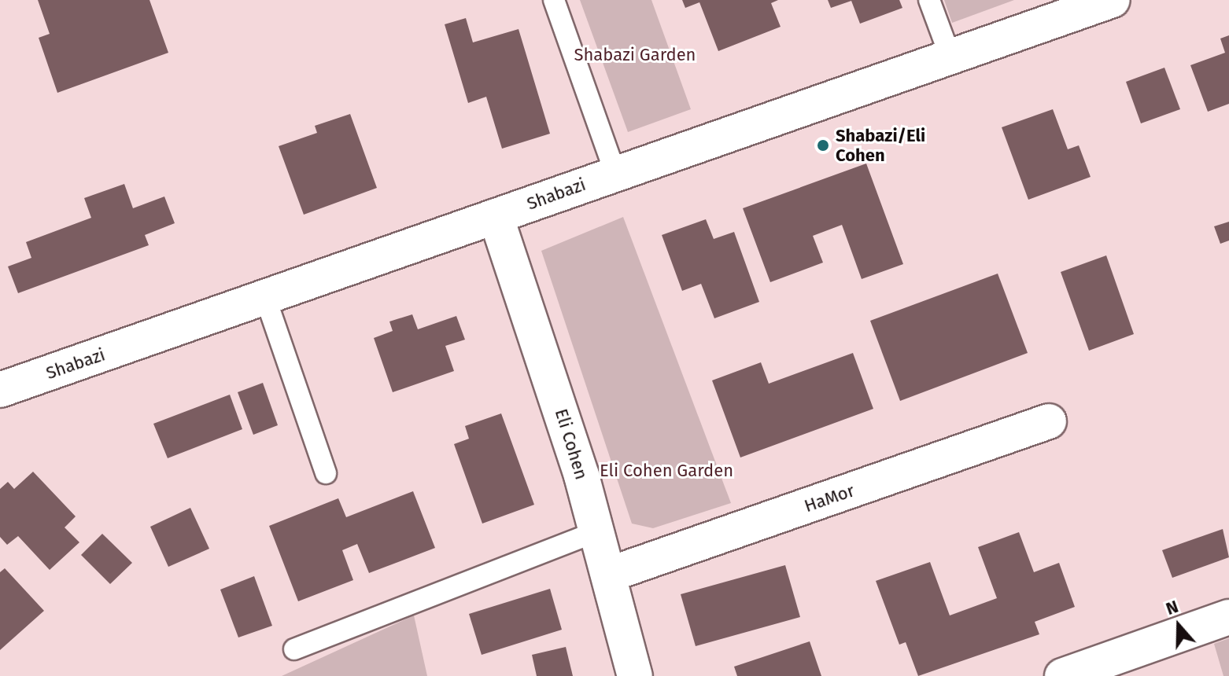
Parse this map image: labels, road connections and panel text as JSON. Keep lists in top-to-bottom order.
{
  "streets": {
    "street": ["Shabazi", "Eli Cohen", "HaMor"]
  },
  "crossings": [
    ["Shabazi", "Eli Cohen"],
    ["Eli Cohen", "HaMor"]
  ],
  "parks": ["Shabazi Garden", "Eli Cohen Garden"],
  "places": ["Shabazi/Eli Cohen"],
  "north": "top"
}
